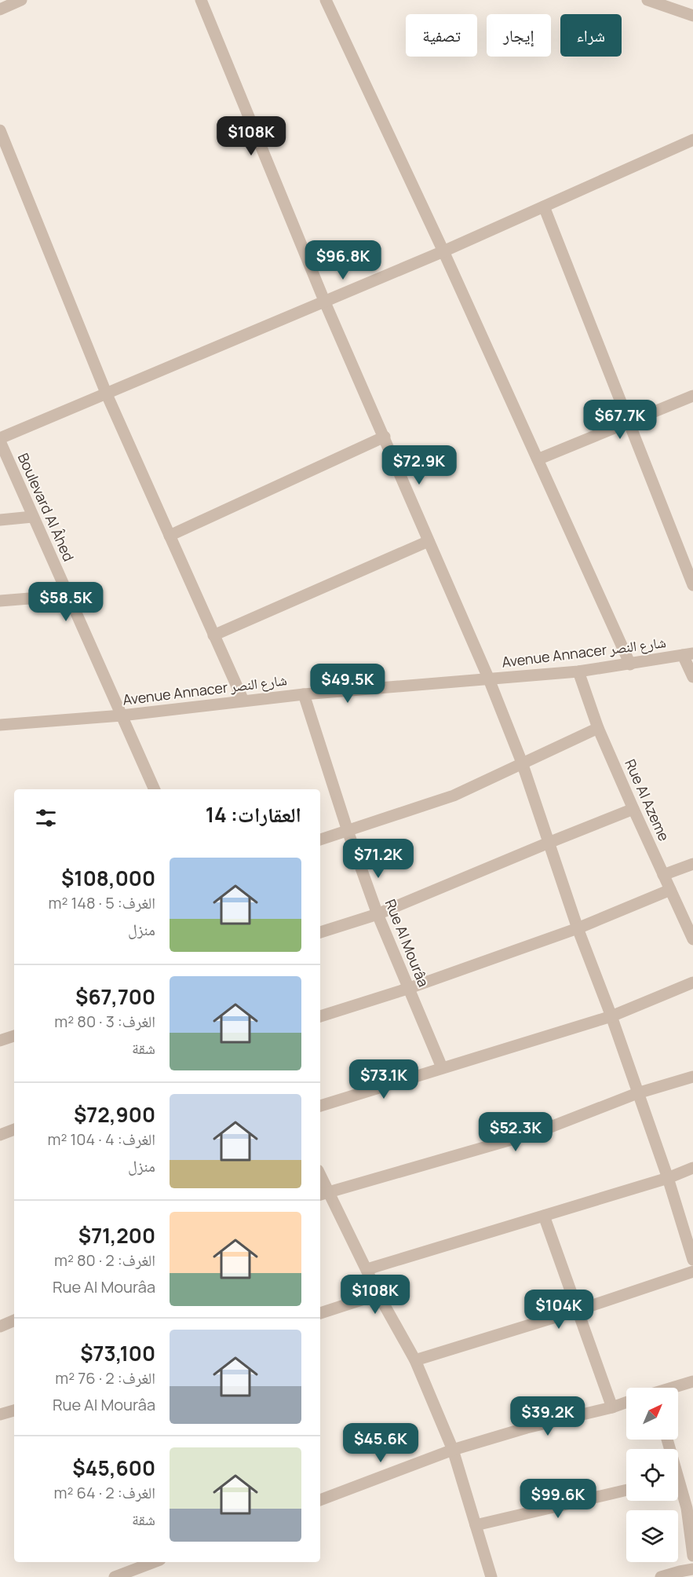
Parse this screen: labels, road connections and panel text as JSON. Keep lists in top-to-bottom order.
{
  "streets": {
    "street": [
      "Boulevard Al Âhed",
      "Avenue Annacer شارع النصر",
      "Rue Al Azeme",
      "Rue Al Mourâa"
    ]
  },
  "crossings": [
    ["Boulevard Al Âhed", "Avenue Annacer شارع النصر"],
    ["Avenue Annacer شارع النصر", "Rue Al Azeme"],
    ["Avenue Annacer شارع النصر", "Rue Al Mourâa"]
  ],
  "north": "top right",
  "page": {
    "chip": ["شراء", "إيجار", "تصفية"],
    "price": [
      "$108K",
      "$96.8K",
      "$67.7K",
      "$72.9K",
      "$58.5K",
      "$49.5K",
      "$71.2K",
      "$73.1K",
      "$52.3K",
      "$108K",
      "$104K",
      "$39.2K",
      "$45.6K",
      "$99.6K"
    ],
    "heading": "العقارات: 14",
    "list": [
      {
        "name": "$108,000",
        "note": "الغرف: 5 · 148 m² · منزل"
      },
      {
        "name": "$67,700",
        "note": "الغرف: 3 · 80 m² · شقة"
      },
      {
        "name": "$72,900",
        "note": "الغرف: 4 · 104 m² · منزل"
      },
      {
        "name": "$71,200",
        "note": "الغرف: 2 · 80 m² · Rue Al Mourâa"
      },
      {
        "name": "$73,100",
        "note": "الغرف: 2 · 76 m² · Rue Al Mourâa"
      },
      {
        "name": "$45,600",
        "note": "الغرف: 2 · 64 m² · شقة"
      }
    ]
  }
}
